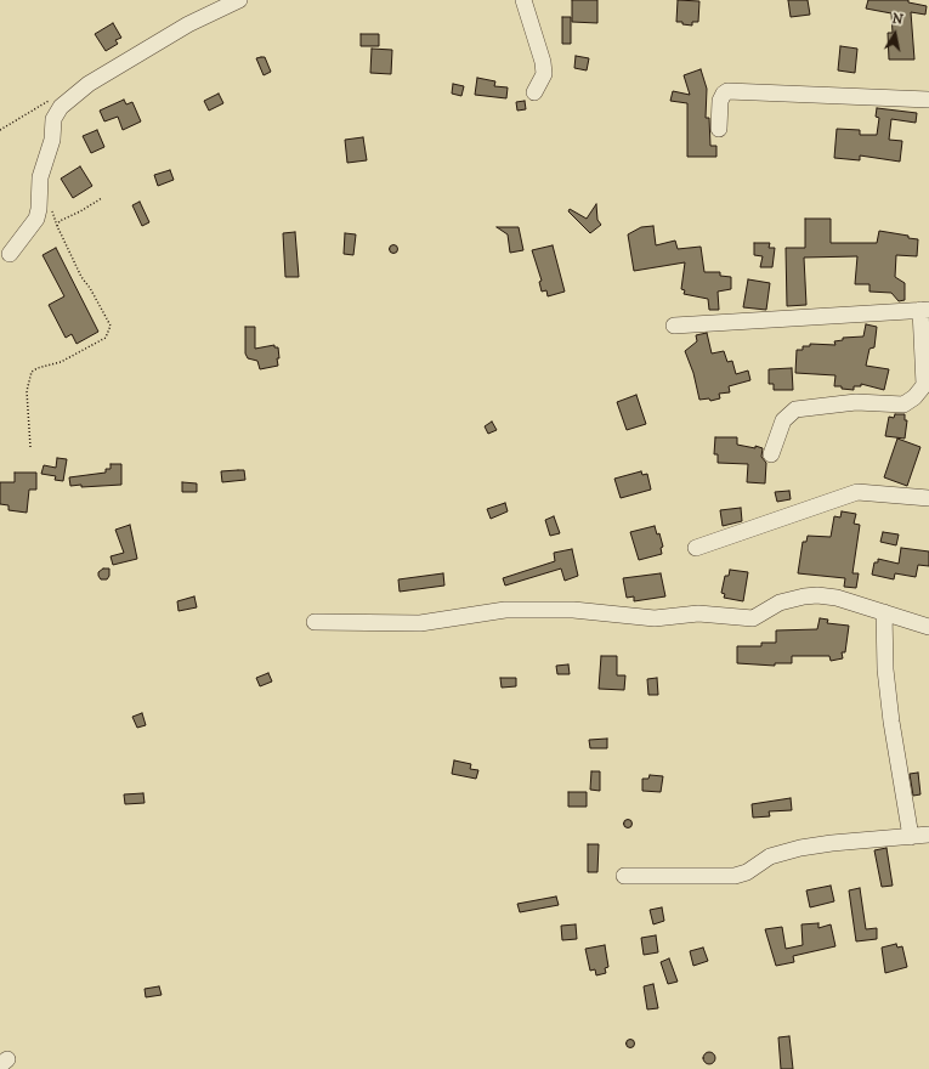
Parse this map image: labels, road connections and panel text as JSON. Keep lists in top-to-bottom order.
{
  "north": "top"
}
